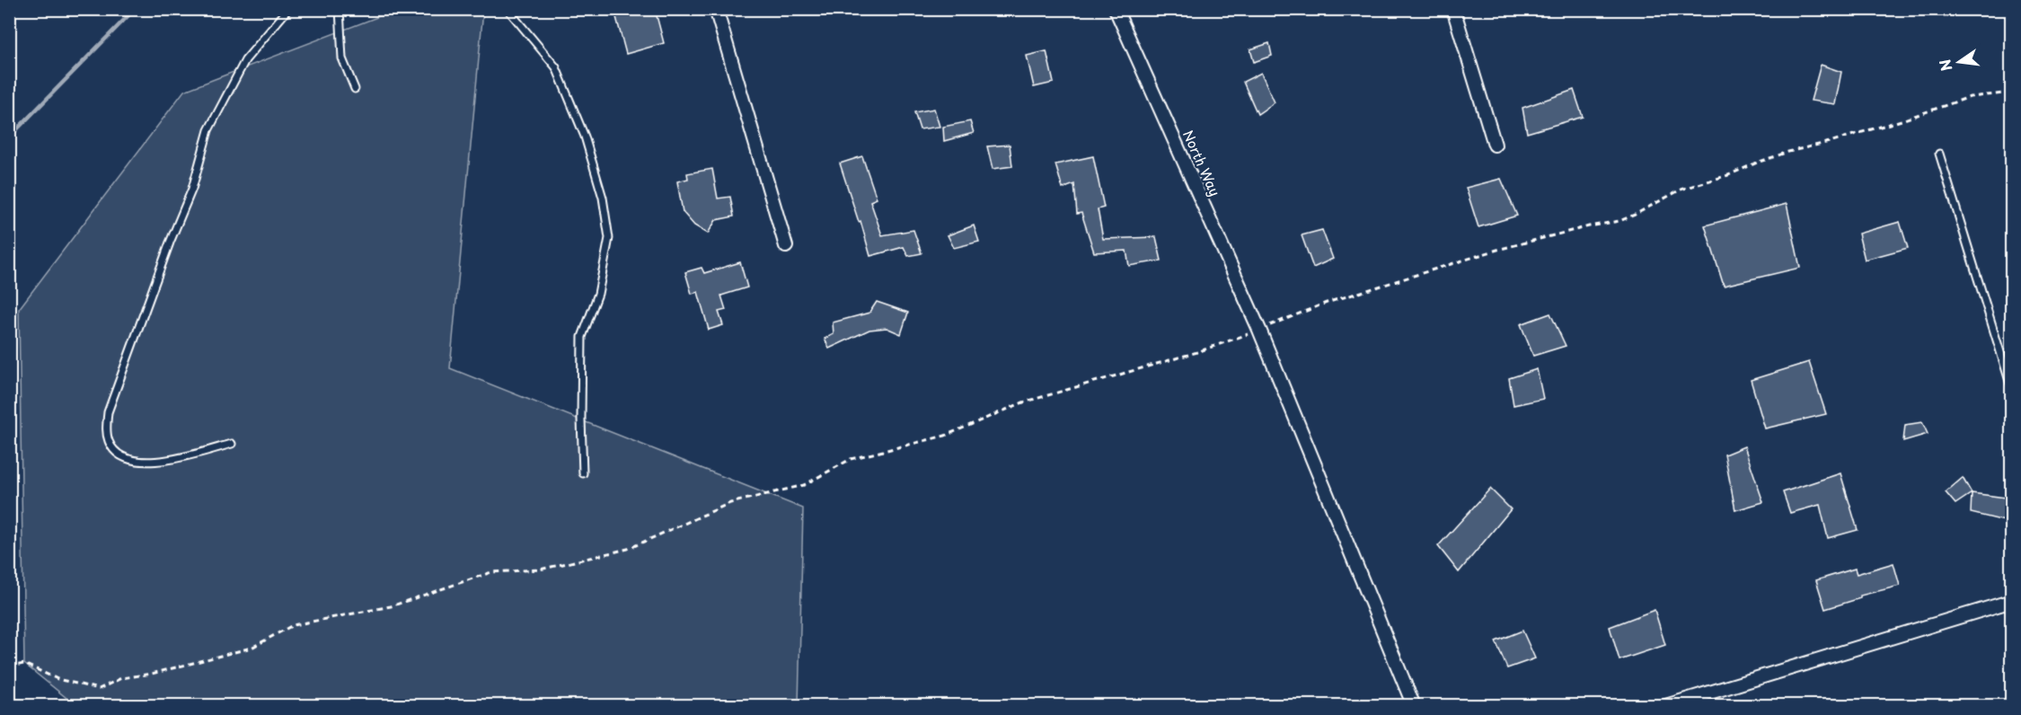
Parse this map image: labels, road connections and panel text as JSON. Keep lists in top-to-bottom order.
{
  "streets": {
    "street": ["North Way"]
  },
  "north": "left"
}
